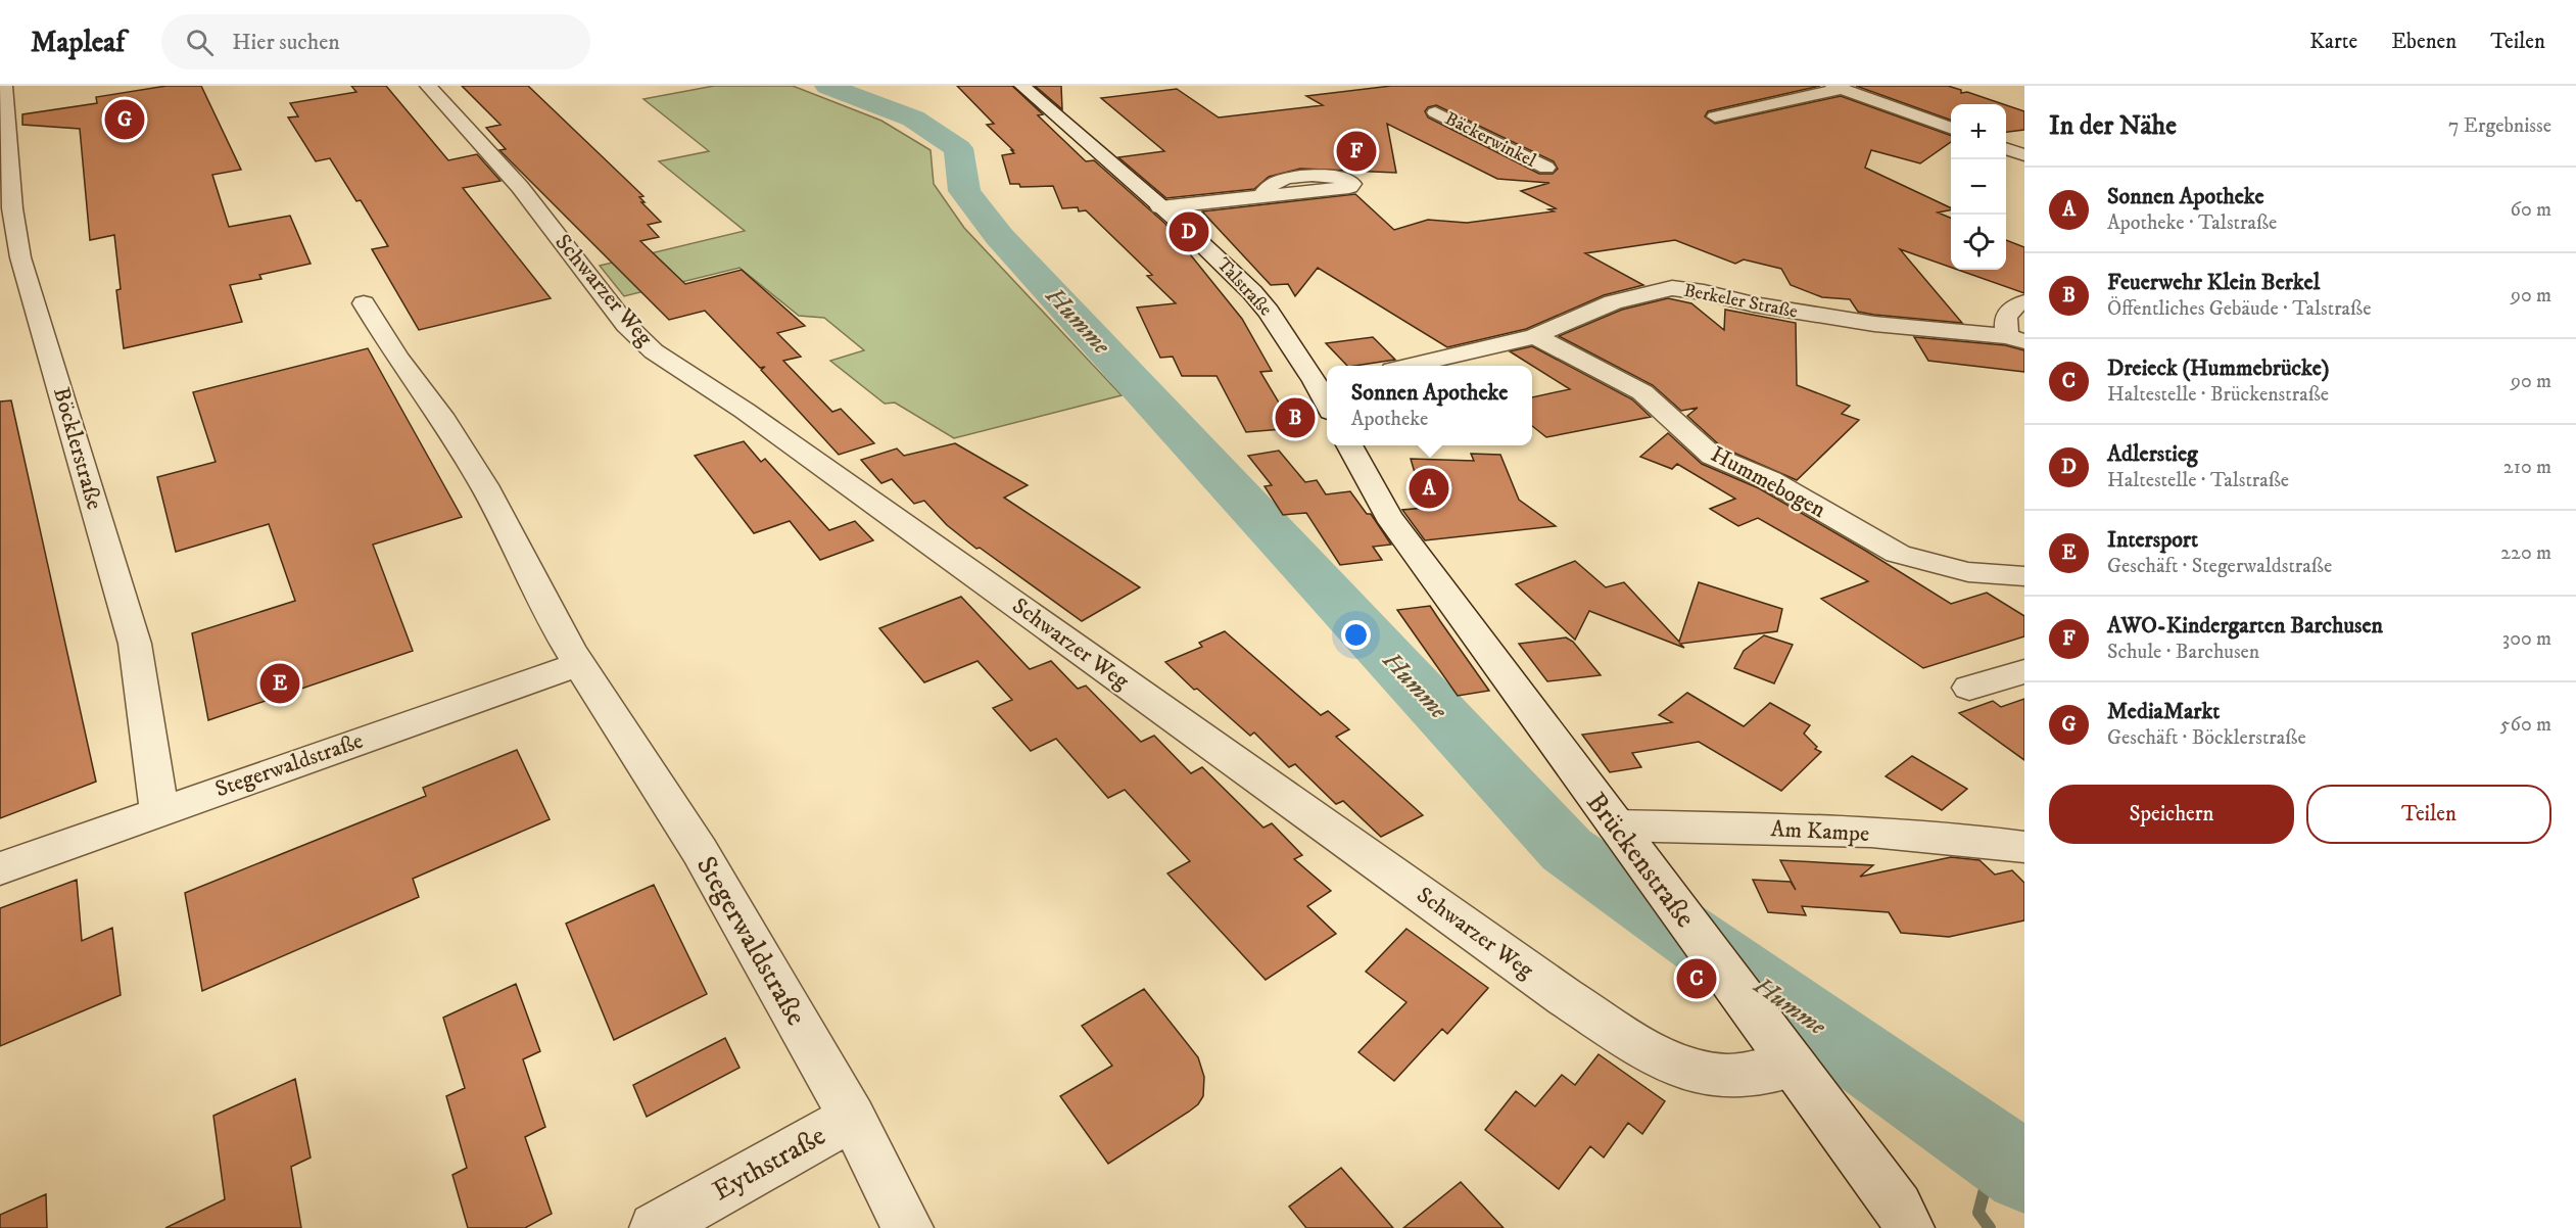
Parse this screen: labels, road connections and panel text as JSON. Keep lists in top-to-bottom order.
{
  "streets": {
    "street": [
      "Bäckerwinkel",
      "Talstraße",
      "Schwarzer Weg",
      "Berkeler Straße",
      "Böcklerstraße",
      "Hummebogen",
      "Stegerwaldstraße",
      "Am Kampe",
      "Brückenstraße",
      "Eythstraße"
    ]
  },
  "crossings": [
    ["Schwarzer Weg", "Brückenstraße"],
    ["Berkeler Straße", "Hummebogen"],
    ["Böcklerstraße", "Stegerwaldstraße"],
    ["Stegerwaldstraße", "Eythstraße"],
    ["Am Kampe", "Brückenstraße"]
  ],
  "water": ["Humme"],
  "page": {
    "header": "Mapleaf",
    "search": "Hier suchen",
    "nav": ["Karte", "Ebenen", "Teilen"],
    "heading": ["In der Nähe", "7 Ergebnisse"],
    "pins": [
      "G",
      "F",
      "D",
      "B",
      "A",
      "E",
      "C"
    ],
    "map_buttons": ["+", "−"],
    "list": [
      {
        "mark": "A",
        "name": "Sonnen Apotheke",
        "note": "Apotheke · Talstraße",
        "value": "60 m"
      },
      {
        "mark": "B",
        "name": "Feuerwehr Klein Berkel",
        "note": "Öffentliches Gebäude · Talstraße",
        "value": "90 m"
      },
      {
        "mark": "C",
        "name": "Dreieck (Hummebrücke)",
        "note": "Haltestelle · Brückenstraße",
        "value": "90 m"
      },
      {
        "mark": "D",
        "name": "Adlerstieg",
        "note": "Haltestelle · Talstraße",
        "value": "210 m"
      },
      {
        "mark": "E",
        "name": "Intersport",
        "note": "Geschäft · Stegerwaldstraße",
        "value": "220 m"
      },
      {
        "mark": "F",
        "name": "AWO-Kindergarten Barchusen",
        "note": "Schule · Barchusen",
        "value": "300 m"
      },
      {
        "mark": "G",
        "name": "MediaMarkt",
        "note": "Geschäft · Böcklerstraße",
        "value": "560 m"
      }
    ],
    "popup": ["Sonnen Apotheke", "Apotheke"],
    "buttons": ["Speichern", "Teilen"]
  }
}
